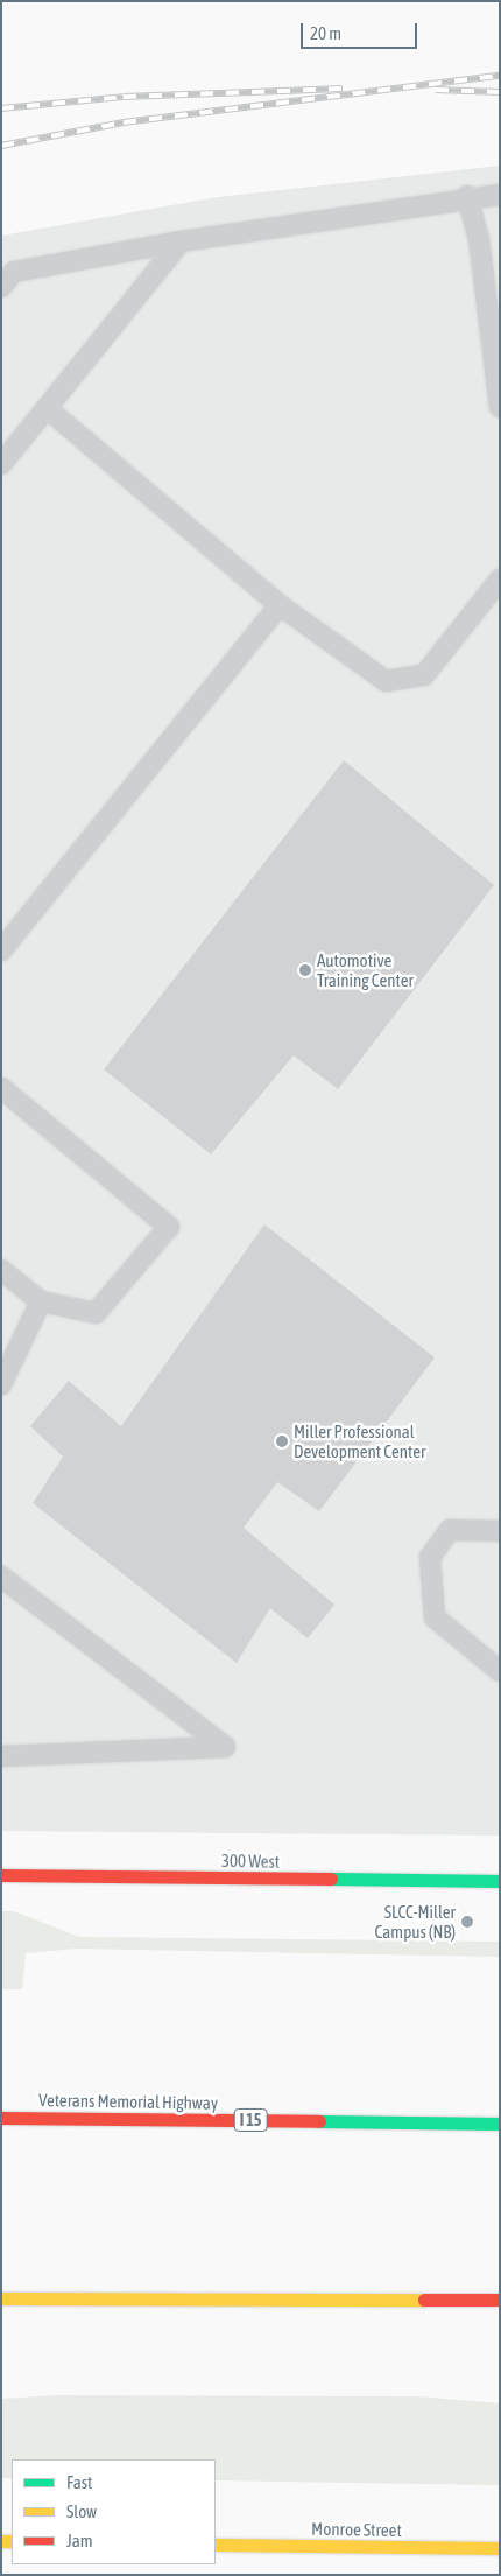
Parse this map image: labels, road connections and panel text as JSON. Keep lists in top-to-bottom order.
{
  "streets": {
    "main road": [
      "300 West",
      "Veterans Memorial Highway",
      "I 15",
      "Monroe Street"
    ]
  },
  "places": ["Automotive Training Center", "Miller Professional Development Center", "SLCC-Miller Campus (NB)"],
  "legend": ["Fast", "Slow", "Jam"],
  "scale_bar": "20 m"
}
